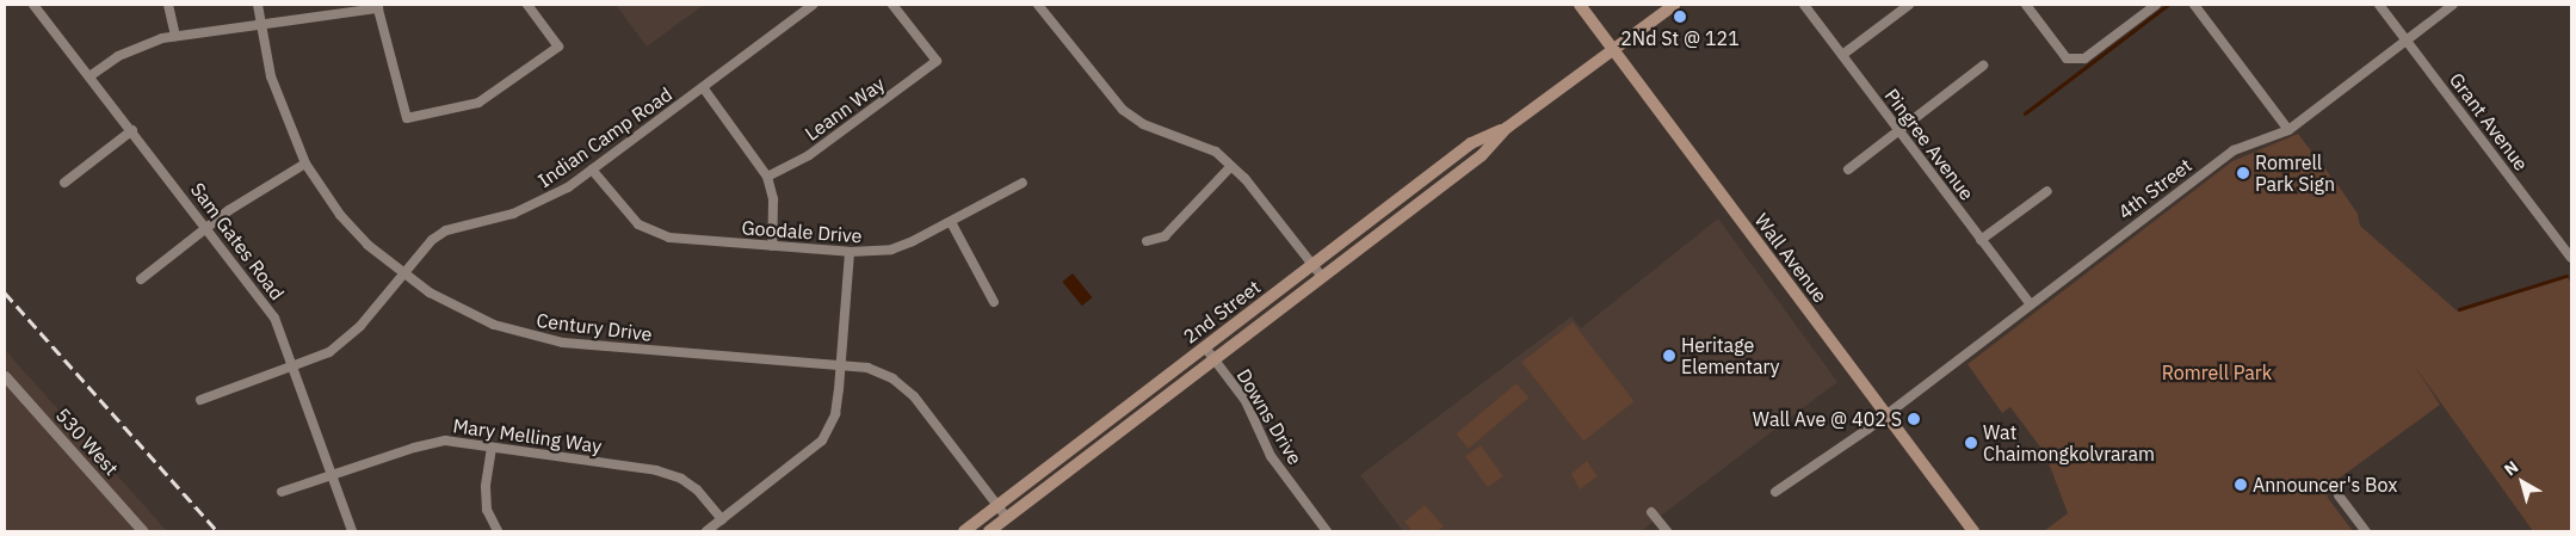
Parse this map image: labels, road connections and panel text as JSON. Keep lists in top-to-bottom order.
{
  "streets": {
    "main road": ["Wall Avenue", "2nd Street"],
    "street": [
      "Leann Way",
      "Grant Avenue",
      "Indian Camp Road",
      "Pingree Avenue",
      "4th Street",
      "Goodale Drive",
      "Sam Gates Road",
      "Century Drive",
      "Downs Drive",
      "Mary Melling Way",
      "530 West"
    ]
  },
  "crossings": [
    ["Grant Avenue", "4th Street"],
    ["Indian Camp Road", "Goodale Drive"],
    ["Indian Camp Road", "Sam Gates Road"],
    ["Indian Camp Road", "Century Drive"],
    ["Pingree Avenue", "4th Street"],
    ["4th Street", "Wall Avenue"],
    ["Sam Gates Road", "Mary Melling Way"],
    ["Wall Avenue", "2nd Street"],
    ["2nd Street", "Century Drive"],
    ["2nd Street", "Downs Drive"]
  ],
  "parks": ["Romrell Park"],
  "places": [
    "2Nd St @ 121",
    "Romrell Park Sign",
    "Heritage Elementary",
    "Wall Ave @ 402 S",
    "Wat Chaimongkolvraram",
    "Announcer's Box"
  ],
  "north": "top left"
}
